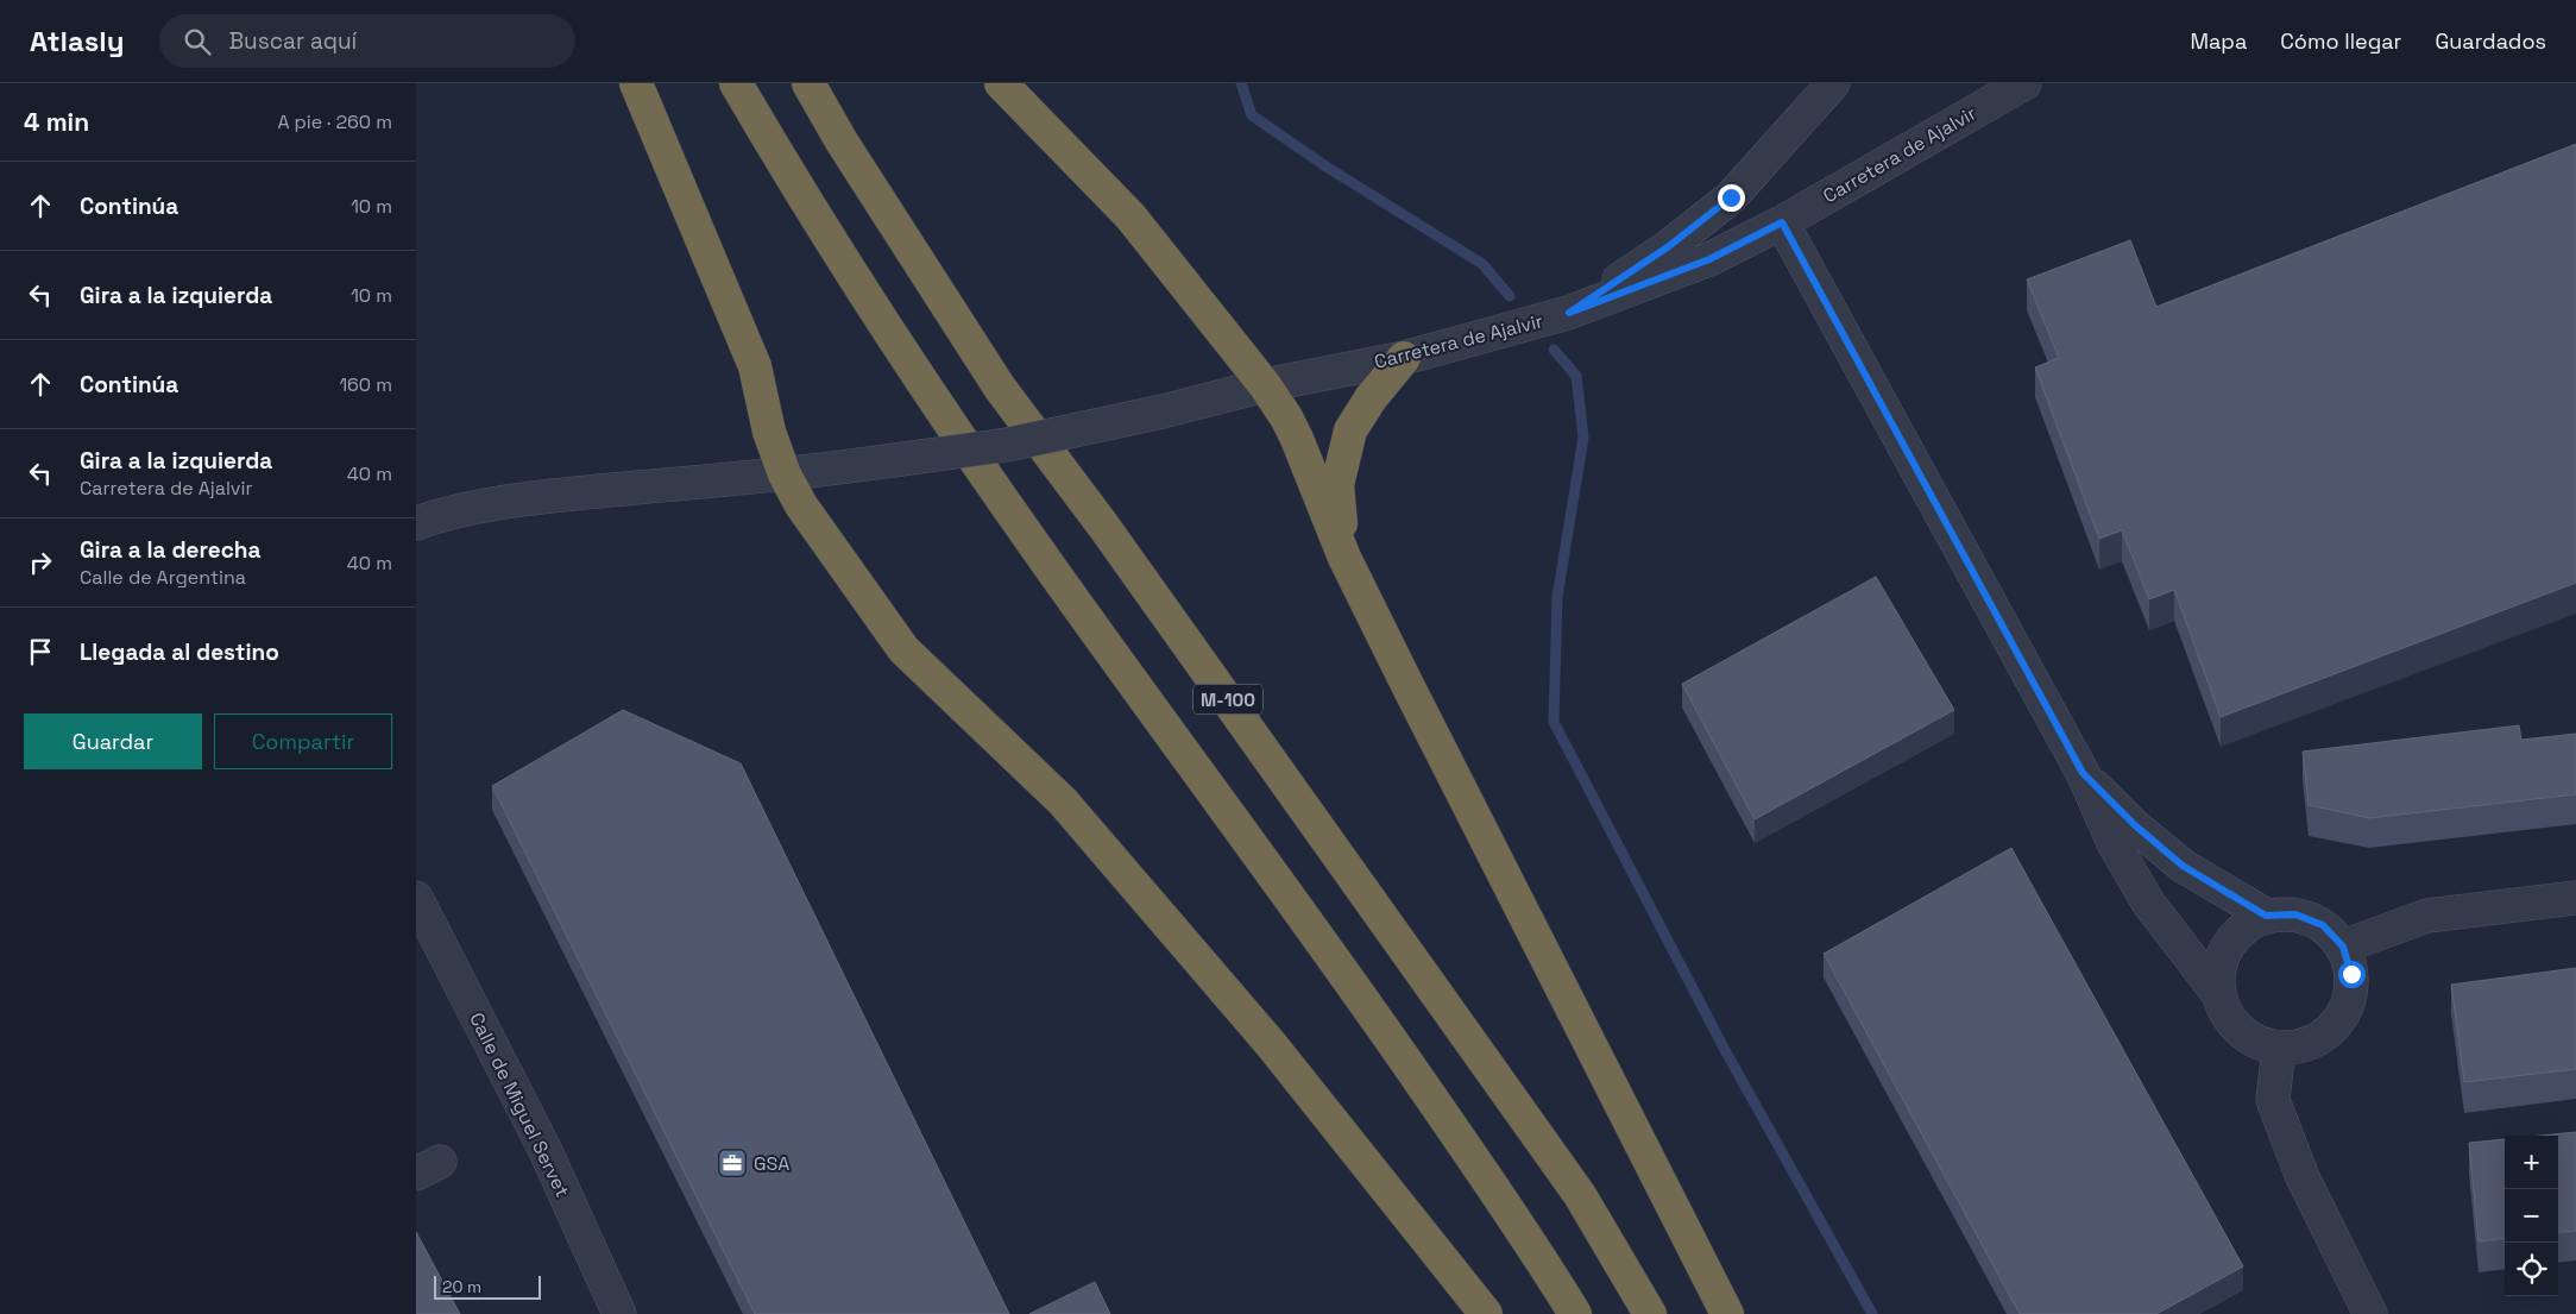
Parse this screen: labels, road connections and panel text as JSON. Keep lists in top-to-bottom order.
{
  "streets": {
    "highway": ["M-100"],
    "street": ["Carretera de Ajalvir", "Calle de Miguel Servet"]
  },
  "places": {
    "office": ["GSA"]
  },
  "scale_bar": "20 m",
  "page": {
    "header": "Atlasly",
    "search": "Buscar aquí",
    "nav": ["Mapa", "Cómo llegar", "Guardados"],
    "heading": ["4 min", "A pie · 260 m"],
    "list": [
      ["Continúa", "10 m"],
      ["Gira a la izquierda", "10 m"],
      ["Continúa", "160 m"],
      ["Gira a la izquierda", "Carretera de Ajalvir", "40 m"],
      ["Gira a la derecha", "Calle de Argentina", "40 m"],
      "Llegada al destino"
    ],
    "buttons": ["Guardar", "Compartir"],
    "map_buttons": ["+", "−"],
    "scale": "20 m"
  }
}
